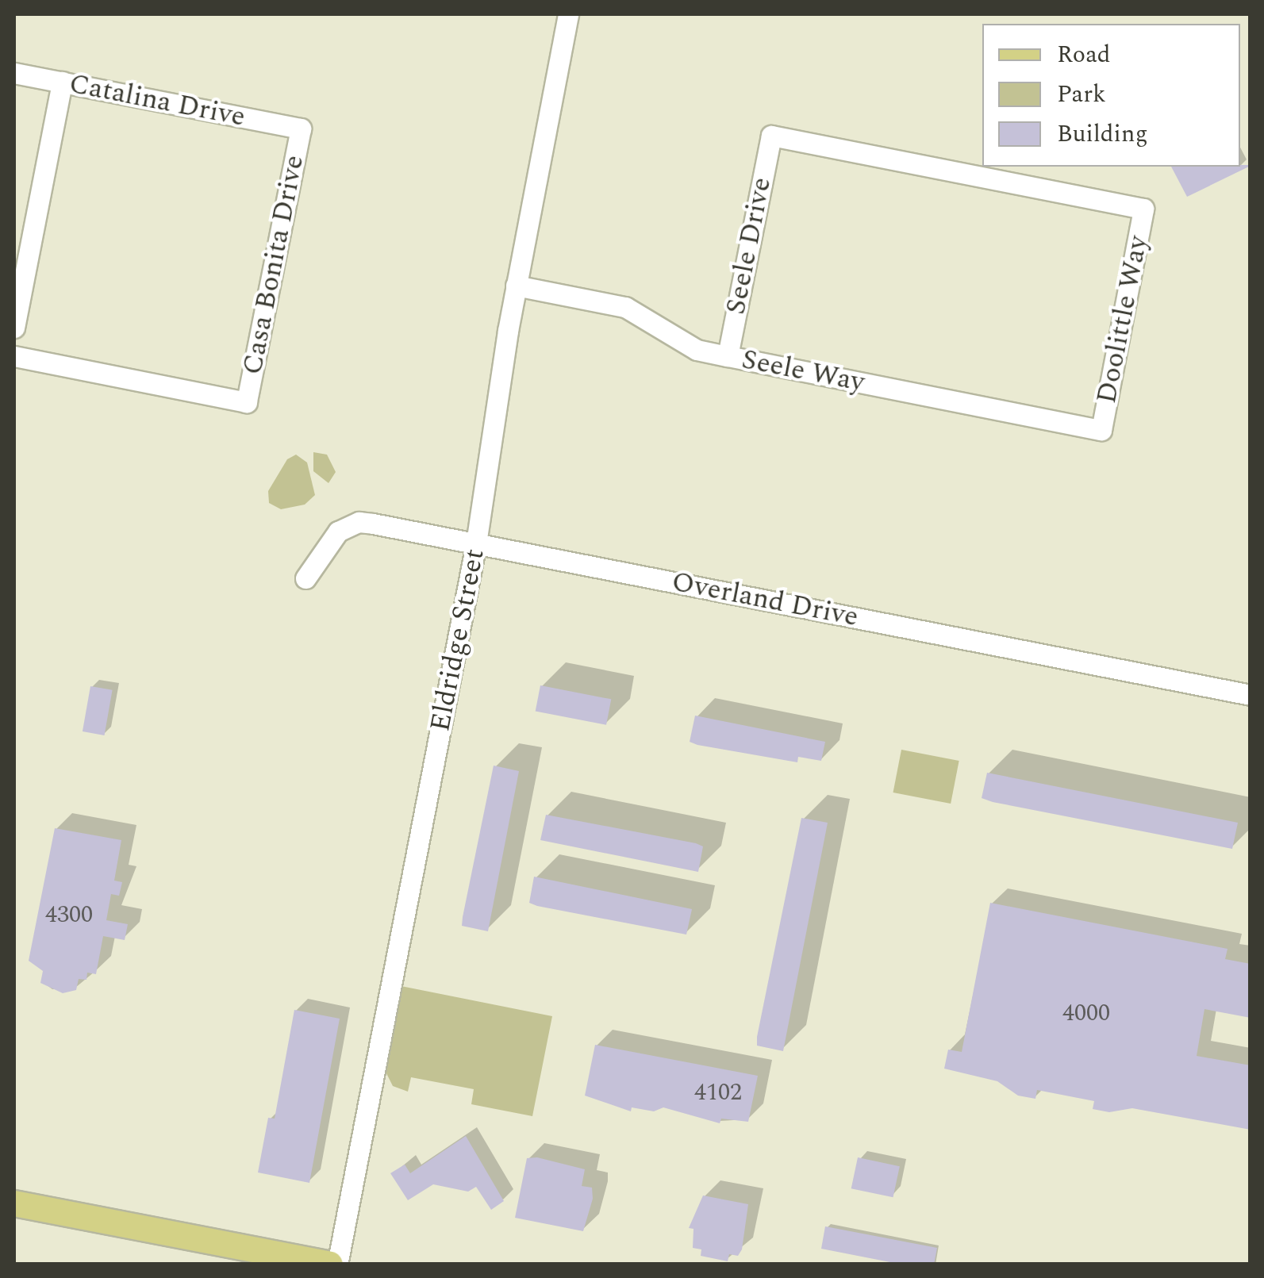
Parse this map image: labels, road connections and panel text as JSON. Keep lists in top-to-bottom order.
{
  "streets": {
    "street": [
      "Catalina Drive",
      "Seele Drive",
      "Casa Bonita Drive",
      "Doolittle Way",
      "Seele Way",
      "Overland Drive",
      "Eldridge Street"
    ]
  },
  "crossings": [
    ["Catalina Drive", "Casa Bonita Drive"],
    ["Seele Drive", "Doolittle Way"],
    ["Seele Drive", "Seele Way"],
    ["Doolittle Way", "Seele Way"],
    ["Seele Way", "Eldridge Street"],
    ["Overland Drive", "Eldridge Street"]
  ],
  "house_numbers": ["4300", "4000", "4102"],
  "legend": ["Road", "Park", "Building"]
}
